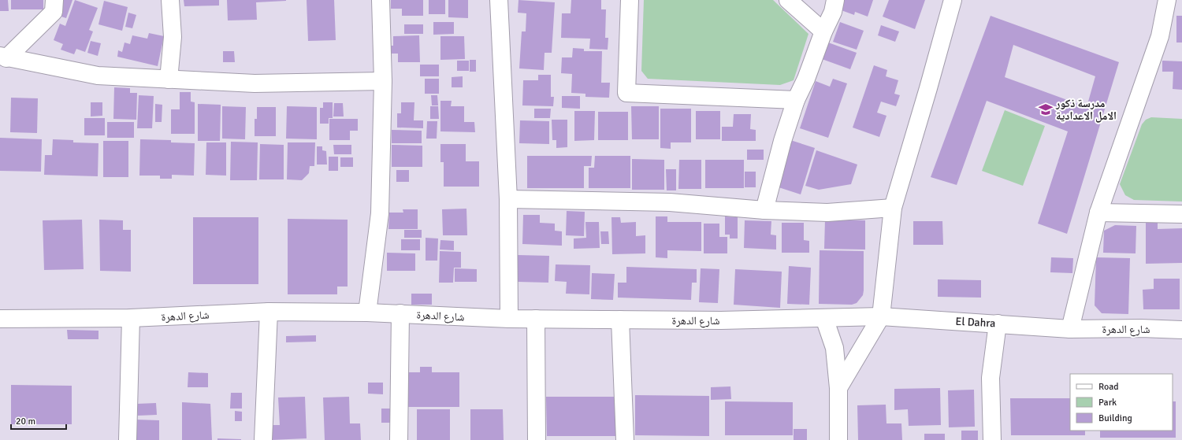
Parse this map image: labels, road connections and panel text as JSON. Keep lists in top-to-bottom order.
{
  "streets": {
    "street": ["شارع الدهرة", "El Dahra"]
  },
  "crossings": [
    ["شارع الدهرة", "El Dahra"]
  ],
  "places": {
    "school or university": ["مدرسة ذكور الامل الاعدادية"]
  },
  "legend": ["Road", "Park", "Building"],
  "scale_bar": "20 m"
}
